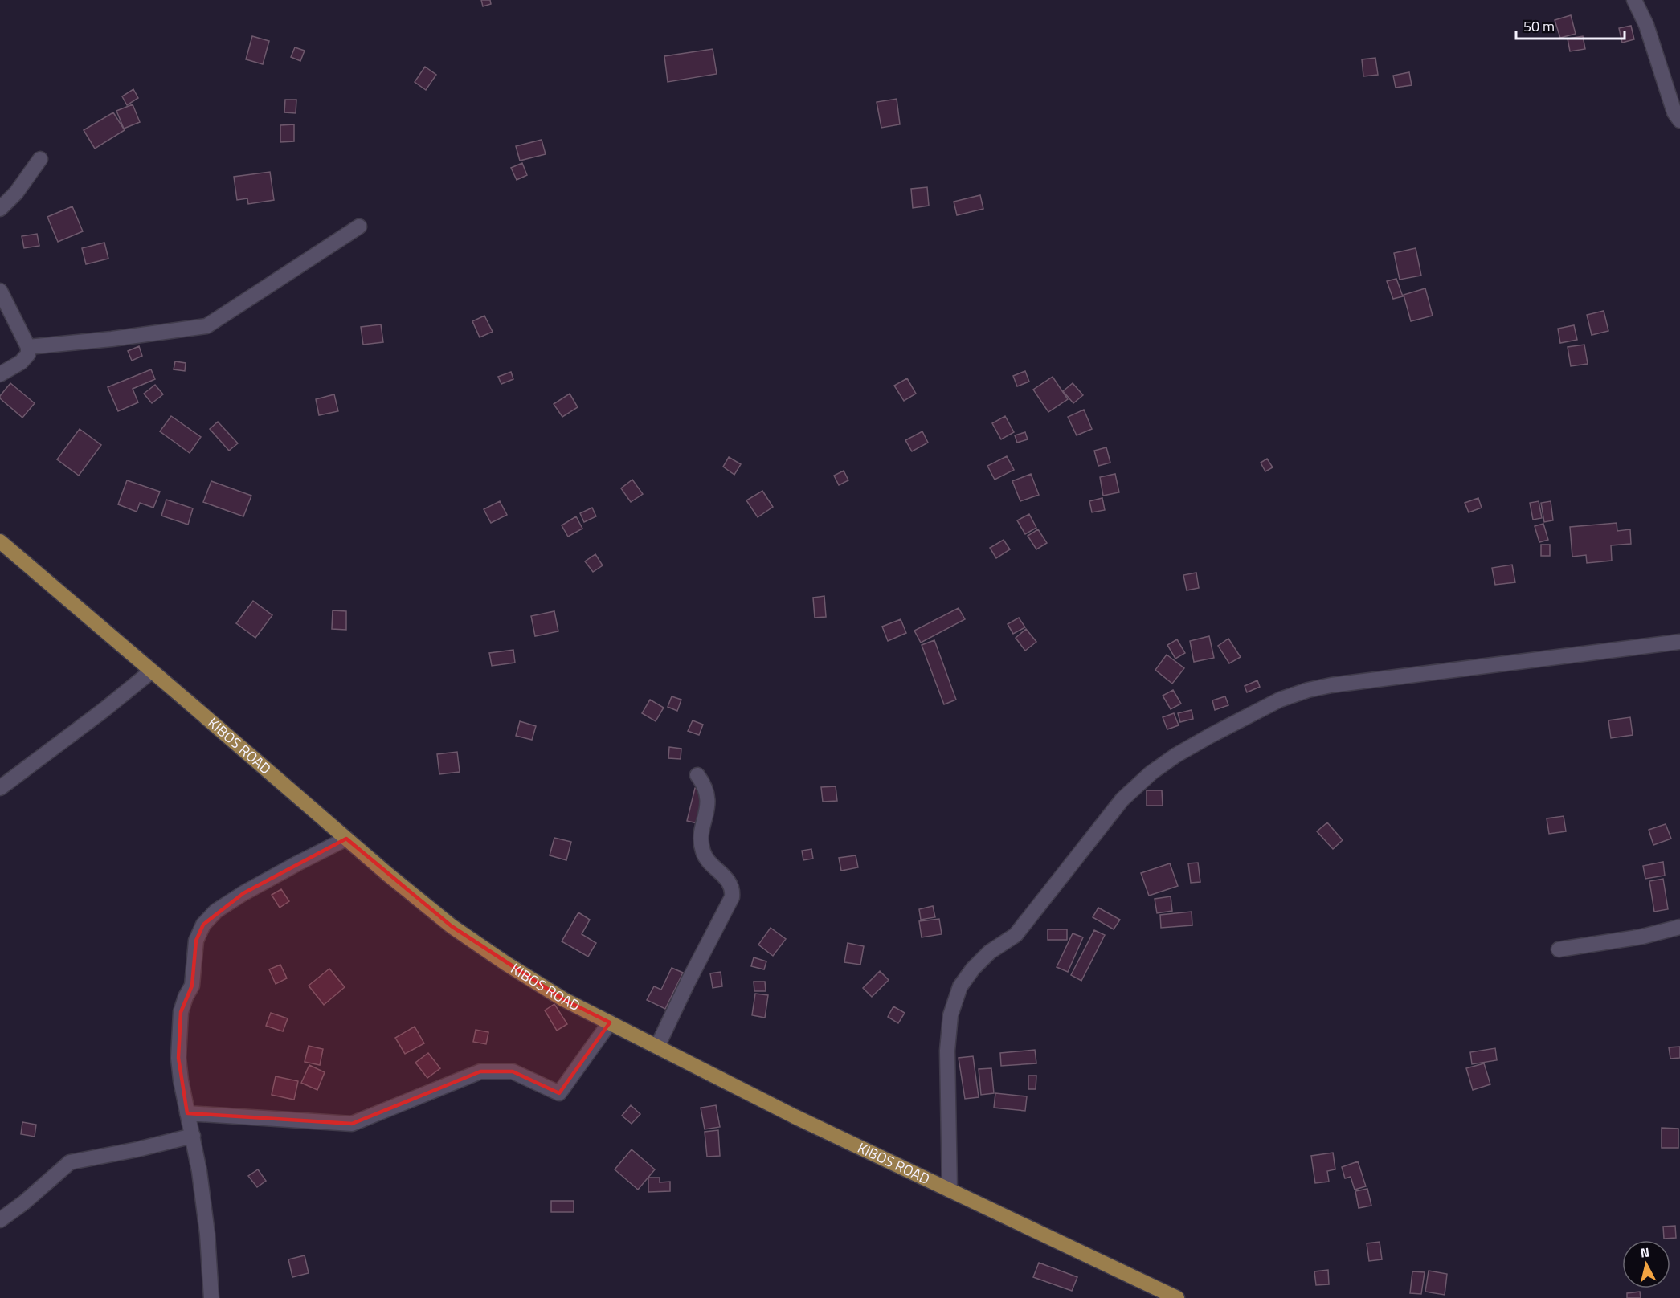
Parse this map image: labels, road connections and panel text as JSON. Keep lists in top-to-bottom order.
{
  "streets": {
    "main road": ["KIBOS ROAD"]
  },
  "scale_bar": "50 m",
  "north": "top"
}
